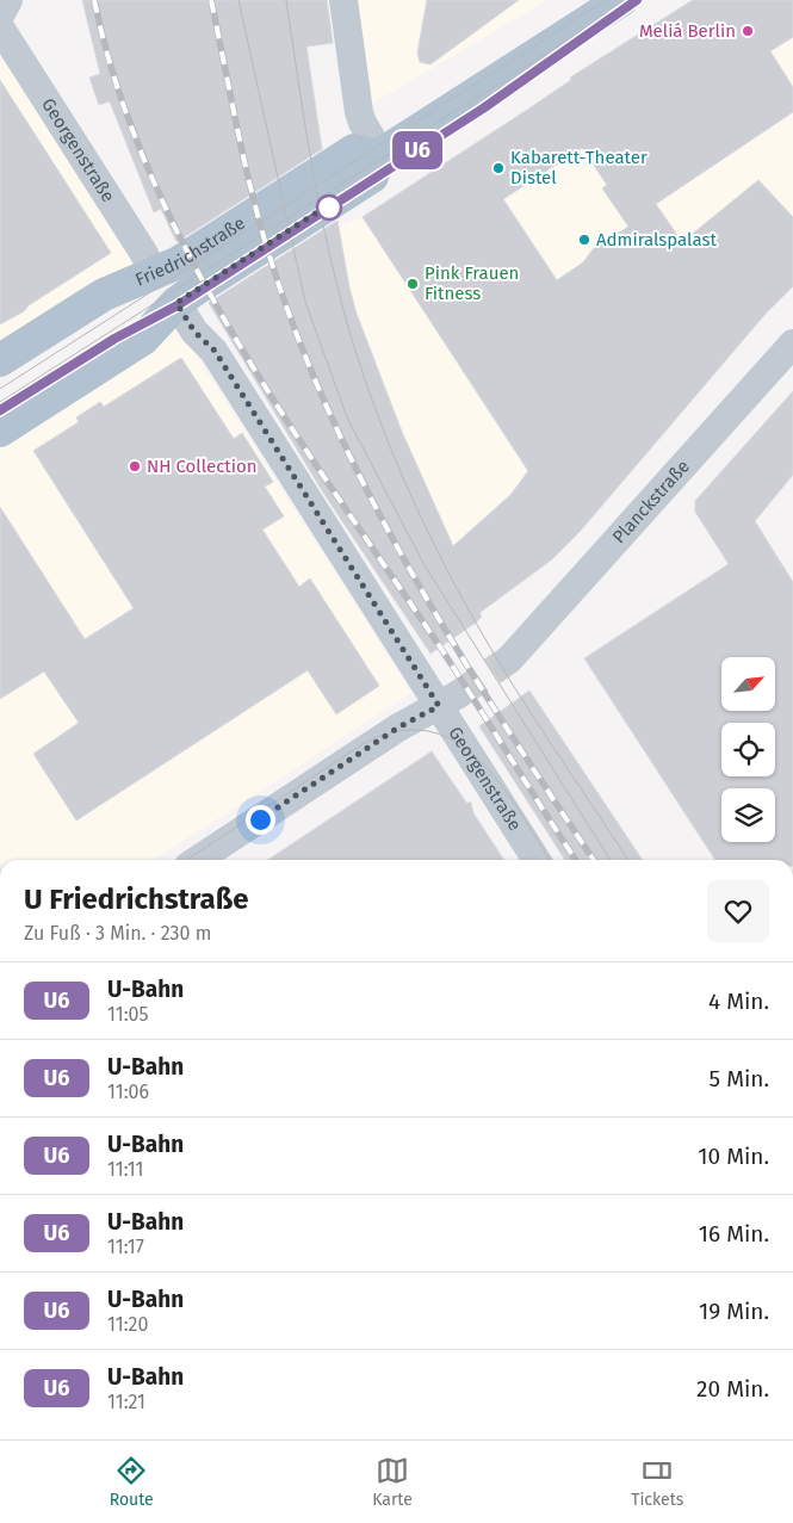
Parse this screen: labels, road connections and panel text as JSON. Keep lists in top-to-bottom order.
{
  "streets": {
    "main road": ["Friedrichstraße"],
    "street": ["Georgenstraße", "Planckstraße"]
  },
  "crossings": [
    ["Georgenstraße", "Friedrichstraße"]
  ],
  "places": [
    "Meliá Berlin",
    "Kabarett-Theater Distel",
    "Admiralspalast",
    "Pink Frauen Fitness",
    "NH Collection"
  ],
  "lines": ["metro line U6"],
  "north": "top right",
  "page": {
    "on_map": "U6",
    "heading": ["U Friedrichstraße", "Zu Fuß · 3 Min. · 230 m"],
    "list": [
      {
        "mark": "U6",
        "name": "U-Bahn",
        "note": "11:05",
        "value": "4 Min."
      },
      {
        "mark": "U6",
        "name": "U-Bahn",
        "note": "11:06",
        "value": "5 Min."
      },
      {
        "mark": "U6",
        "name": "U-Bahn",
        "note": "11:11",
        "value": "10 Min."
      },
      {
        "mark": "U6",
        "name": "U-Bahn",
        "note": "11:17",
        "value": "16 Min."
      },
      {
        "mark": "U6",
        "name": "U-Bahn",
        "note": "11:20",
        "value": "19 Min."
      },
      {
        "mark": "U6",
        "name": "U-Bahn",
        "note": "11:21",
        "value": "20 Min."
      }
    ],
    "tabs": ["Route", "Karte", "Tickets"]
  }
}
